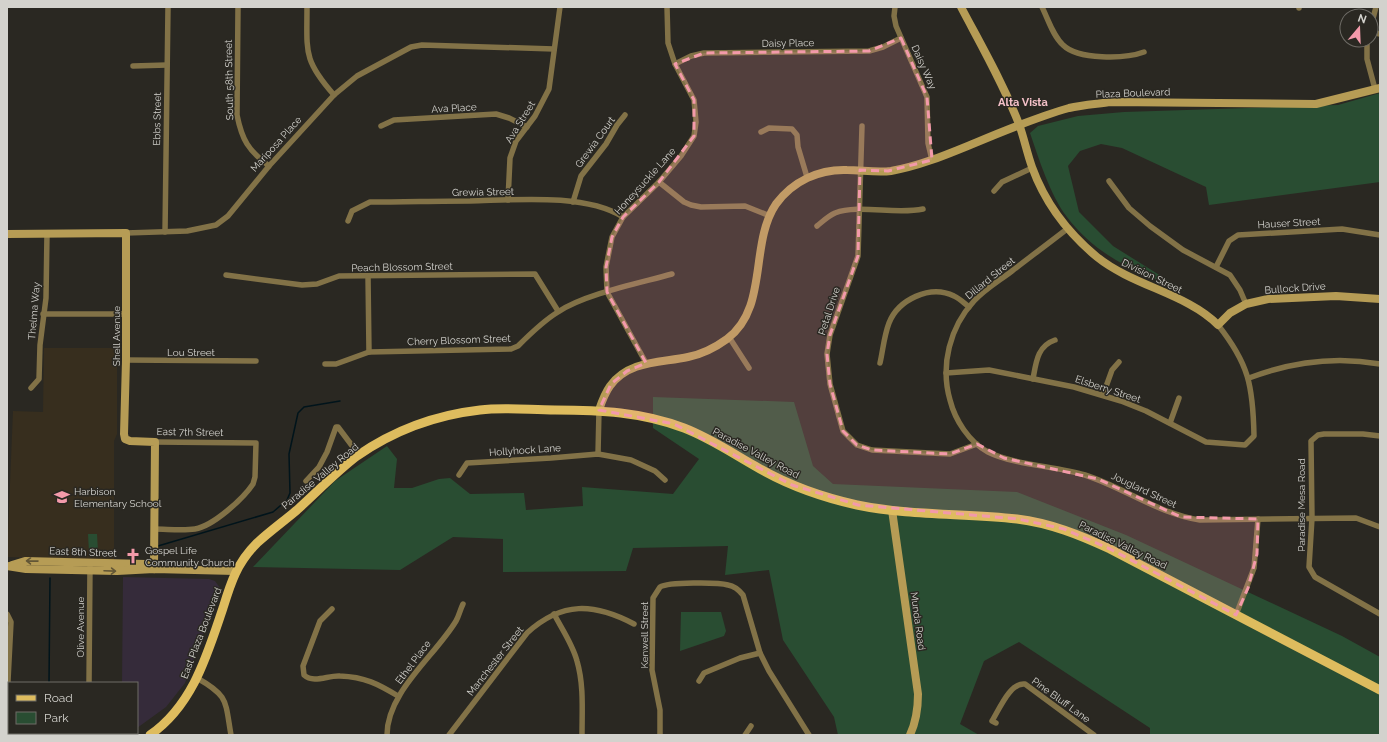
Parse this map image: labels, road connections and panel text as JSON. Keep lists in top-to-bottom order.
{
  "streets": {
    "main road": [
      "Plaza Boulevard",
      "Mariposa Place",
      "Division Street",
      "Bullock Drive",
      "Shell Avenue",
      "East 7th Street",
      "Paradise Valley Road",
      "East 8th Street",
      "Munda Road",
      "East Plaza Boulevard"
    ],
    "street": [
      "Daisy Place",
      "Daisy Way",
      "South 58th Street",
      "Ava Place",
      "Ebbs Street",
      "Ava Street",
      "Grewia Court",
      "Honeysuckle Lane",
      "Grewia Street",
      "Hauser Street",
      "Peach Blossom Street",
      "Dillard Street",
      "Thelma Way",
      "Petal Drive",
      "Cherry Blossom Street",
      "Lou Street",
      "Elsberry Street",
      "Hollyhock Lane",
      "Jouglard Street",
      "Paradise Mesa Road",
      "Olive Avenue",
      "Kenwell Street",
      "Manchester Street",
      "Ethel Place",
      "Pine Bluff Lane"
    ]
  },
  "crossings": [
    ["Daisy Place", "Daisy Way"],
    ["Daisy Place", "Honeysuckle Lane"],
    ["Daisy Way", "Plaza Boulevard"],
    ["South 58th Street", "Mariposa Place"],
    ["Plaza Boulevard", "Division Street"],
    ["Plaza Boulevard", "Petal Drive"],
    ["Ava Place", "Ava Street"],
    ["Ebbs Street", "Mariposa Place"],
    ["Ava Street", "Mariposa Place"],
    ["Ava Street", "Grewia Street"],
    ["Grewia Court", "Grewia Street"],
    ["Mariposa Place", "Thelma Way"],
    ["Mariposa Place", "Shell Avenue"],
    ["Honeysuckle Lane", "Grewia Street"],
    ["Honeysuckle Lane", "Cherry Blossom Street"],
    ["Peach Blossom Street", "Cherry Blossom Street"],
    ["Division Street", "Dillard Street"],
    ["Division Street", "Bullock Drive"],
    ["Division Street", "Elsberry Street"],
    ["Dillard Street", "Petal Drive"],
    ["Dillard Street", "Elsberry Street"],
    ["Dillard Street", "Jouglard Street"],
    ["Petal Drive", "Jouglard Street"],
    ["Shell Avenue", "Lou Street"],
    ["Shell Avenue", "East 7th Street"],
    ["Paradise Valley Road", "East 8th Street"],
    ["Paradise Valley Road", "Munda Road"],
    ["Paradise Valley Road", "East Plaza Boulevard"],
    ["Jouglard Street", "Paradise Mesa Road"],
    ["East 8th Street", "Olive Avenue"],
    ["East 8th Street", "East Plaza Boulevard"]
  ],
  "districts": ["Alta Vista"],
  "places": {
    "school or university": ["Harbison Elementary School"],
    "church": ["Gospel Life Community Church"]
  },
  "legend": ["Road", "Park"],
  "north": "top"
}
